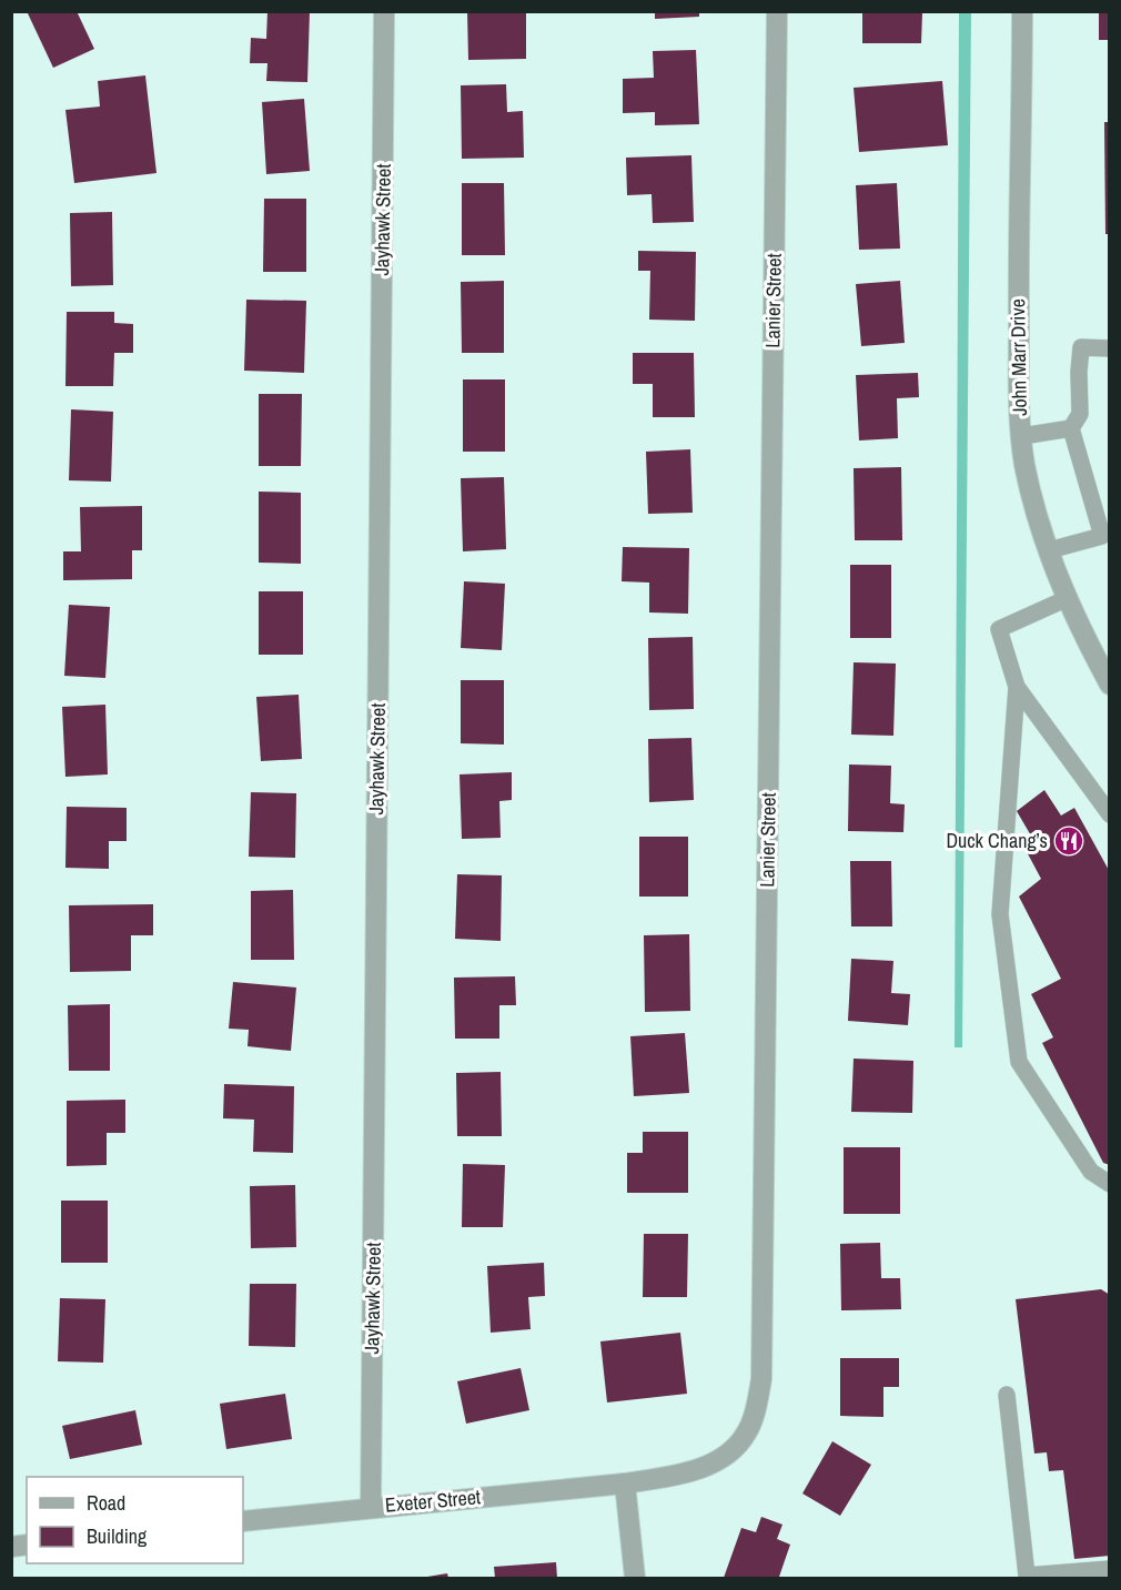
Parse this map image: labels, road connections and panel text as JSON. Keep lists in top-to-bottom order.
{
  "streets": {
    "street": [
      "Jayhawk Street",
      "Lanier Street",
      "John Marr Drive",
      "Exeter Street"
    ]
  },
  "crossings": [
    ["Jayhawk Street", "Exeter Street"],
    ["Lanier Street", "Exeter Street"]
  ],
  "places": {
    "restaurant": ["Duck Chang’s"]
  },
  "legend": ["Road", "Building"]
}
